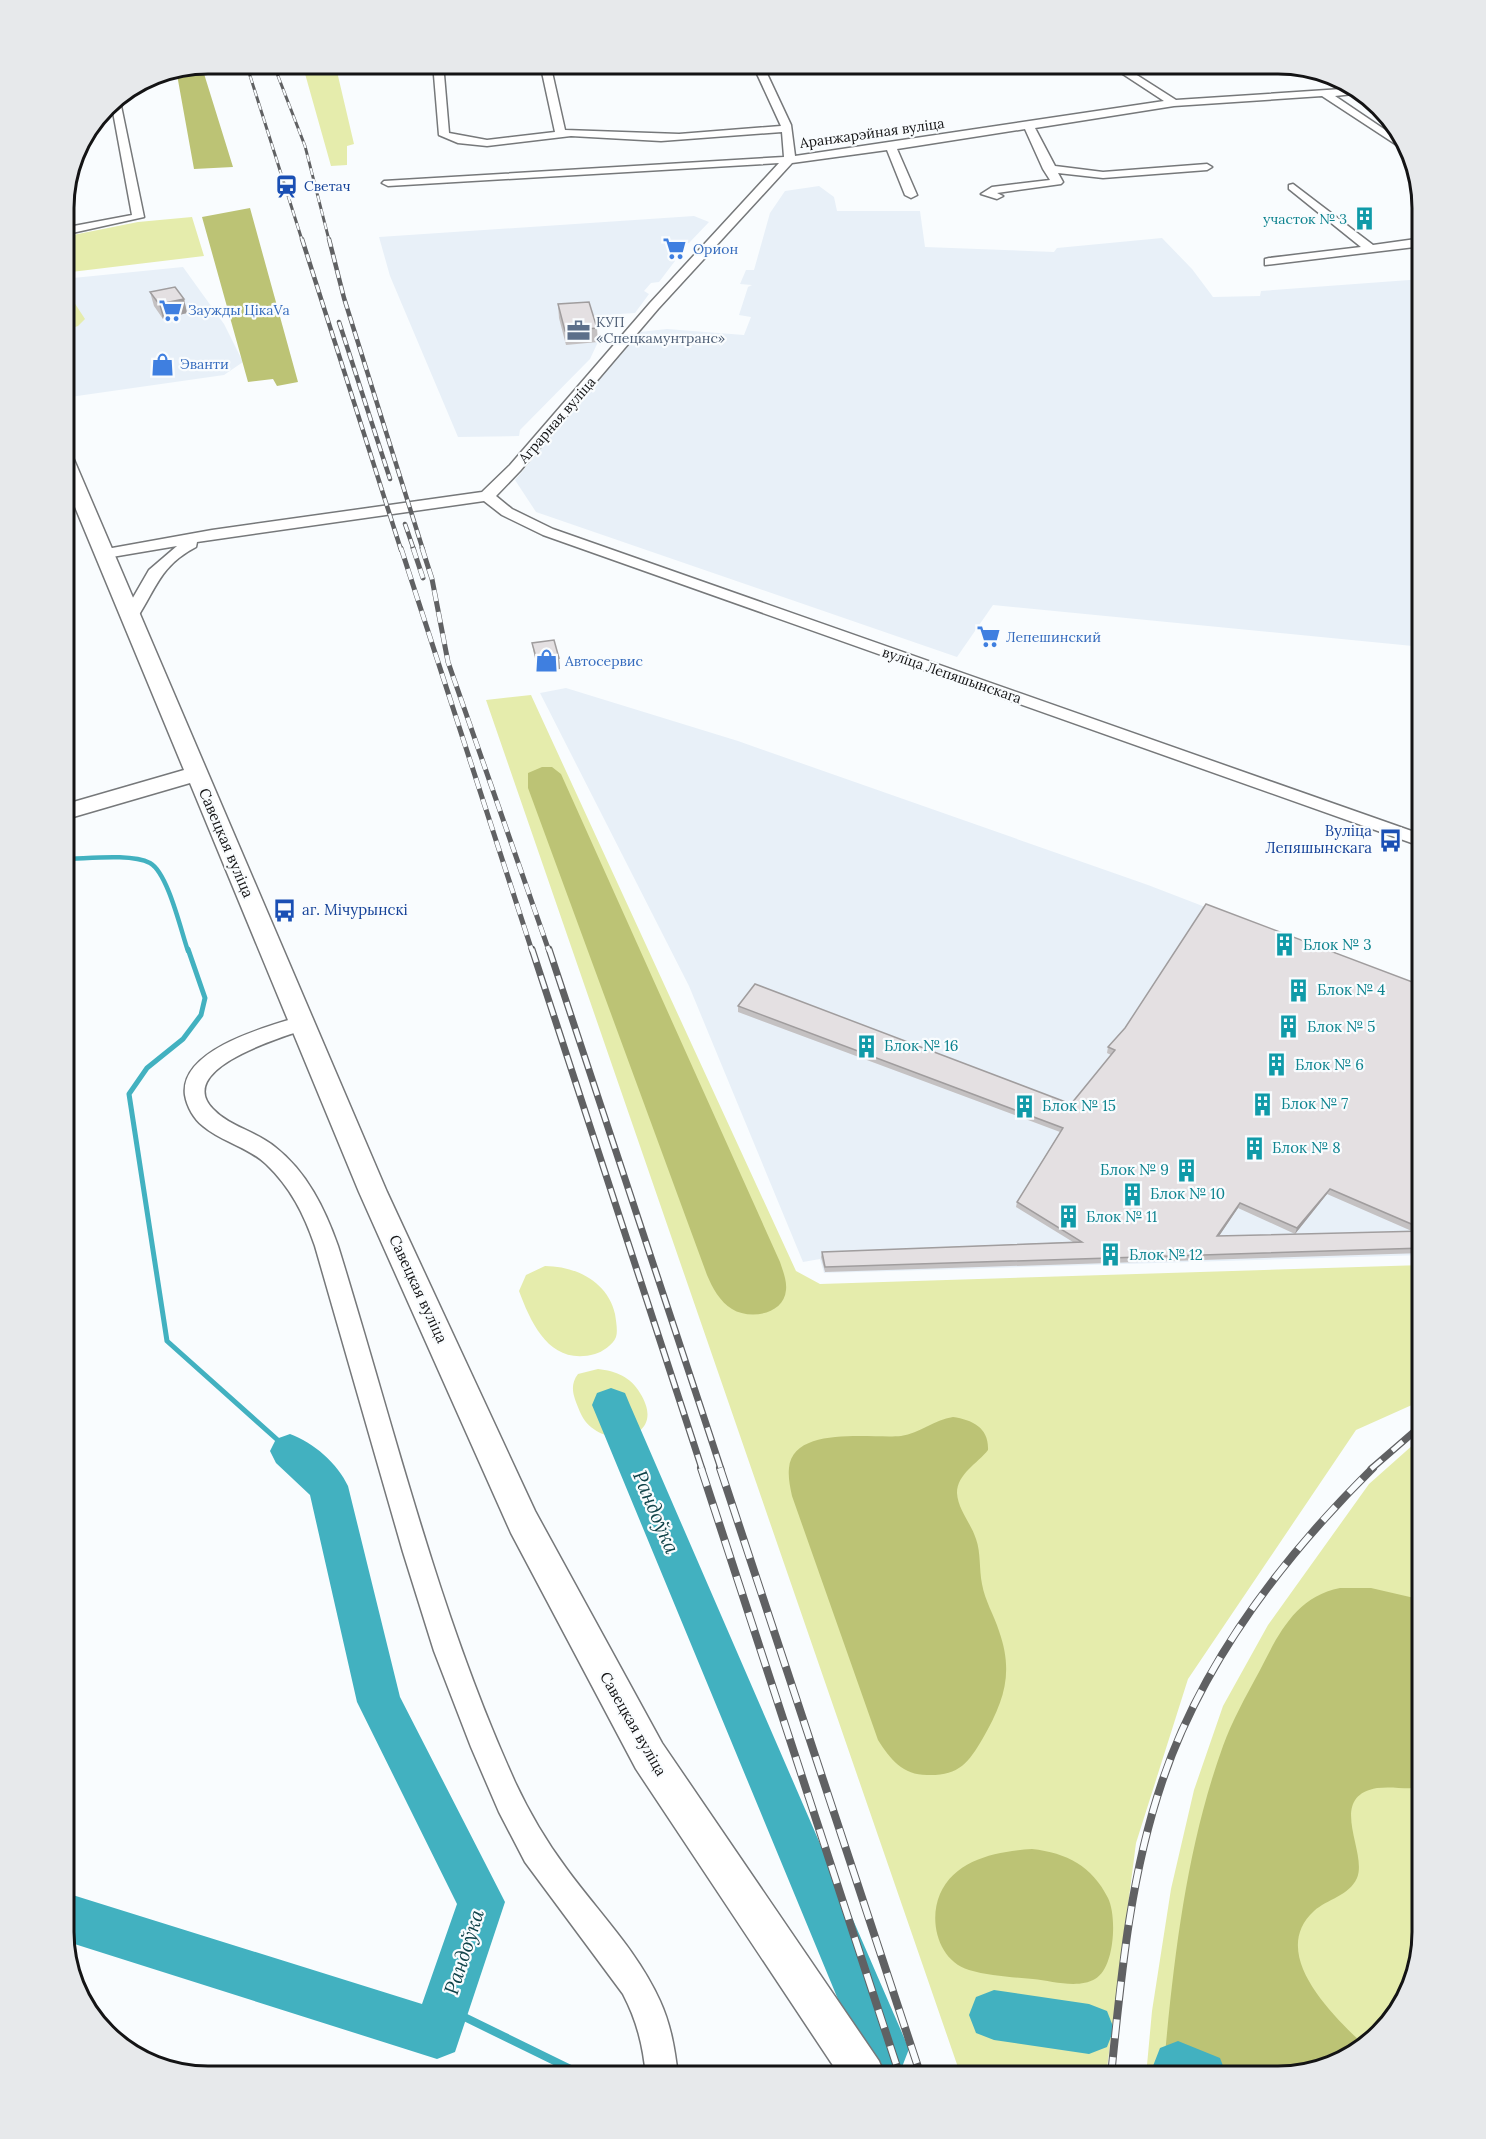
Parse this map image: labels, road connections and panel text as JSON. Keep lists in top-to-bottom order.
{
  "streets": {
    "main road": ["Савецкая вуліца"],
    "street": ["Аранжарэйная вуліца", "Аграрная вуліца", "вуліца Лепяшынскага"]
  },
  "crossings": [
    ["Аранжарэйная вуліца", "Аграрная вуліца"],
    ["Аграрная вуліца", "вуліца Лепяшынскага"]
  ],
  "water": ["Рандоўка"],
  "places": {
    "station": ["Светач"],
    "building": [
      "участок № 3",
      "Блок № 3",
      "Блок № 4",
      "Блок № 5",
      "Блок № 16",
      "Блок № 6",
      "Блок № 7",
      "Блок № 15",
      "Блок № 8",
      "Блок № 9",
      "Блок № 10",
      "Блок № 11",
      "Блок № 12"
    ],
    "supermarket": ["Орион", "Заужды ЦікаVа", "Лепешинский"],
    "office": ["КУП «Спецкамунтранс»"],
    "shop": ["Эванти", "Автосервис"],
    "bus stop": ["Вуліца Лепяшынскага", "аг. Мічурынскі"]
  }
}
